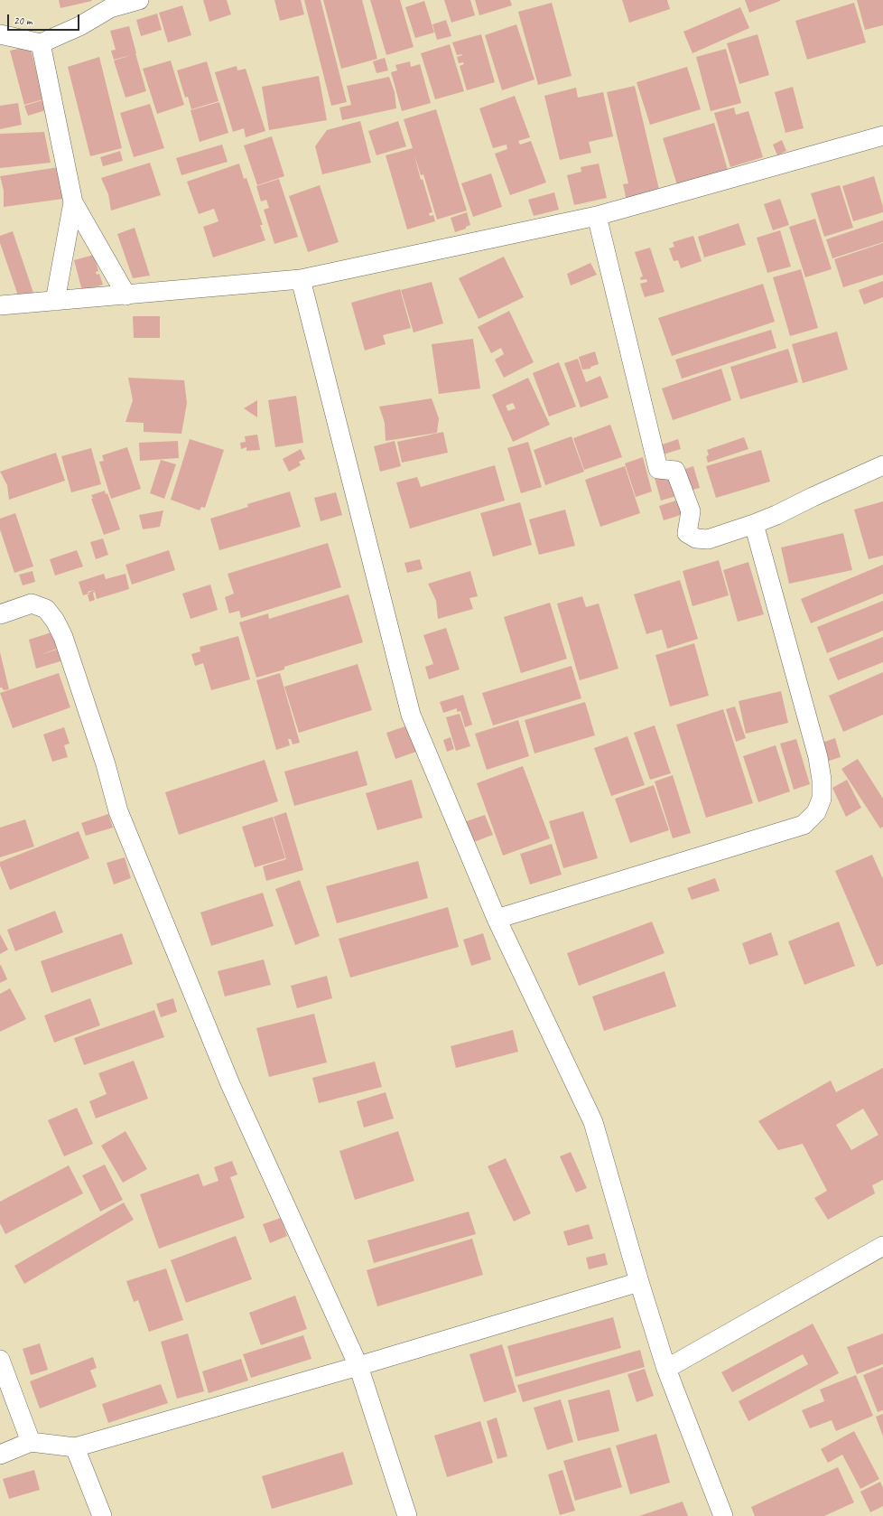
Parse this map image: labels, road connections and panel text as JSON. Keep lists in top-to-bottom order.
{
  "scale_bar": "20 m"
}
